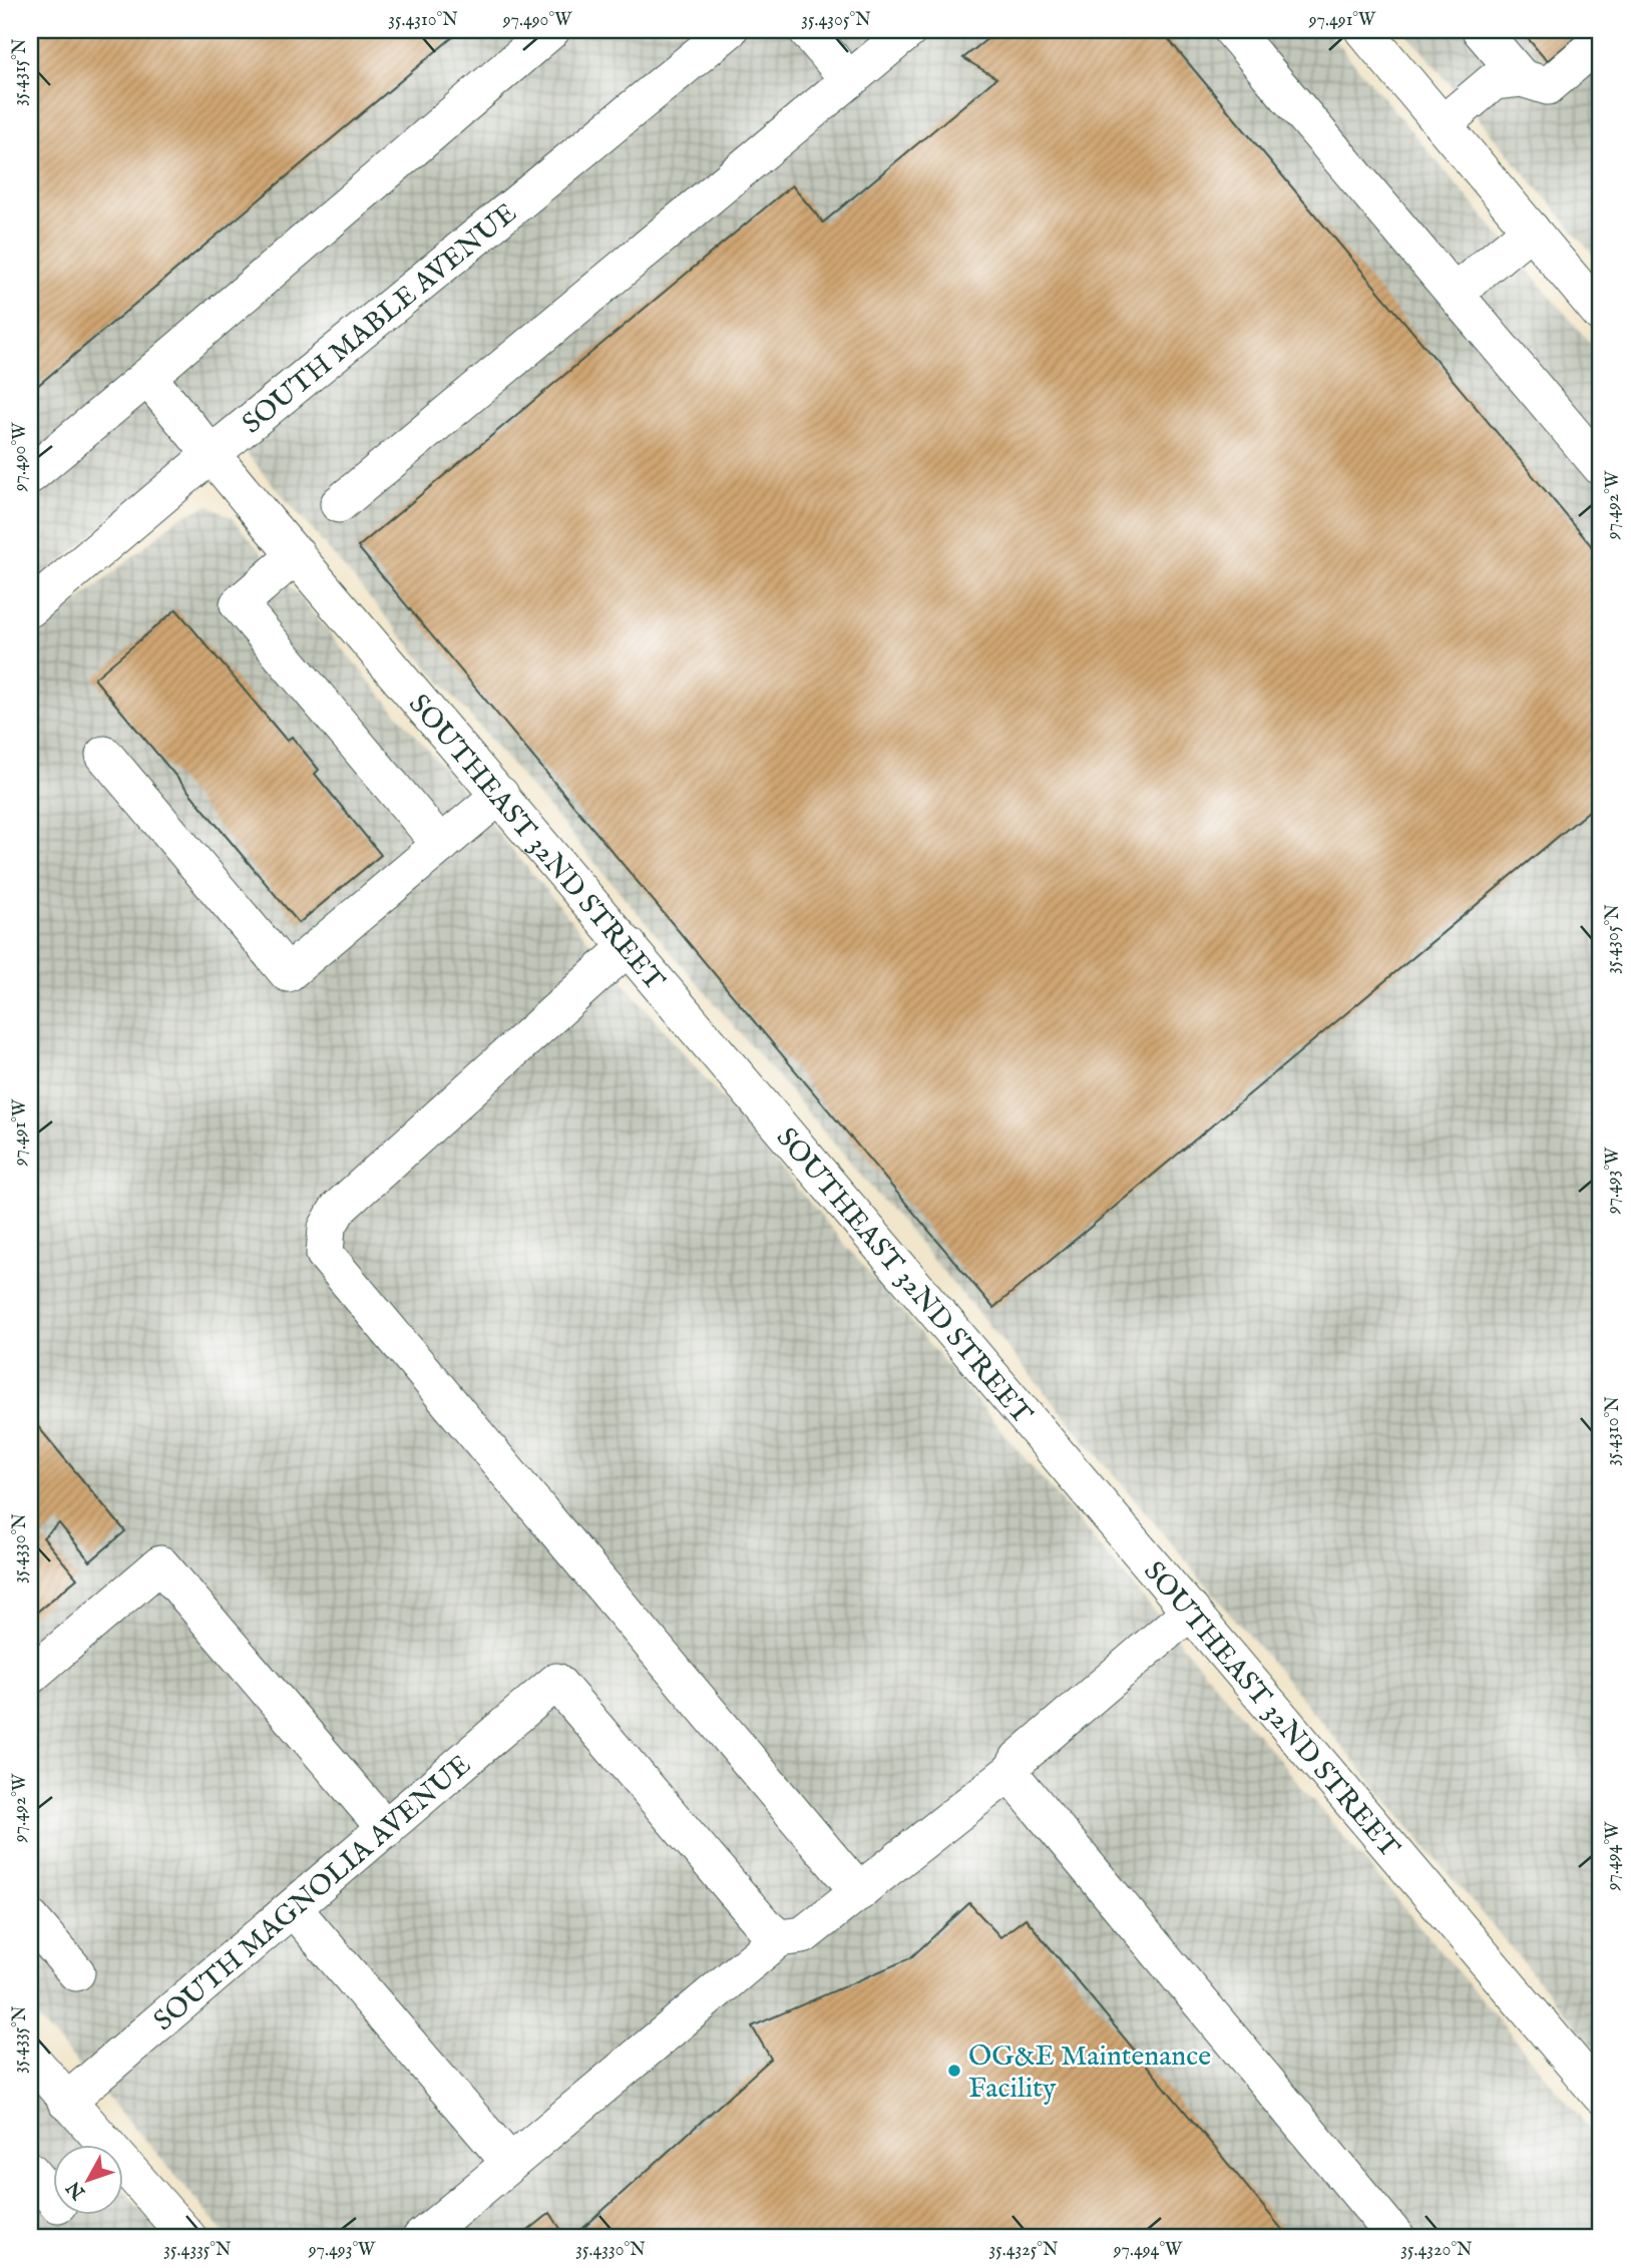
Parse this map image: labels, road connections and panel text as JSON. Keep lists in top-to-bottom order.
{
  "streets": {
    "street": ["SOUTH MABLE AVENUE", "SOUTHEAST 32ND STREET", "SOUTH MAGNOLIA AVENUE"]
  },
  "crossings": [
    ["SOUTH MABLE AVENUE", "SOUTHEAST 32ND STREET"]
  ],
  "places": ["OG&E Maintenance Facility"],
  "north": "bottom left",
  "coordinates": [
    "35.4310°N",
    "97.490°W",
    "35.4305°N",
    "97.491°W",
    "35.4315°N",
    "97.492°W",
    "97.493°W",
    "35.4330°N",
    "97.494°W",
    "35.4335°N",
    "35.4325°N",
    "35.4320°N"
  ]
}
